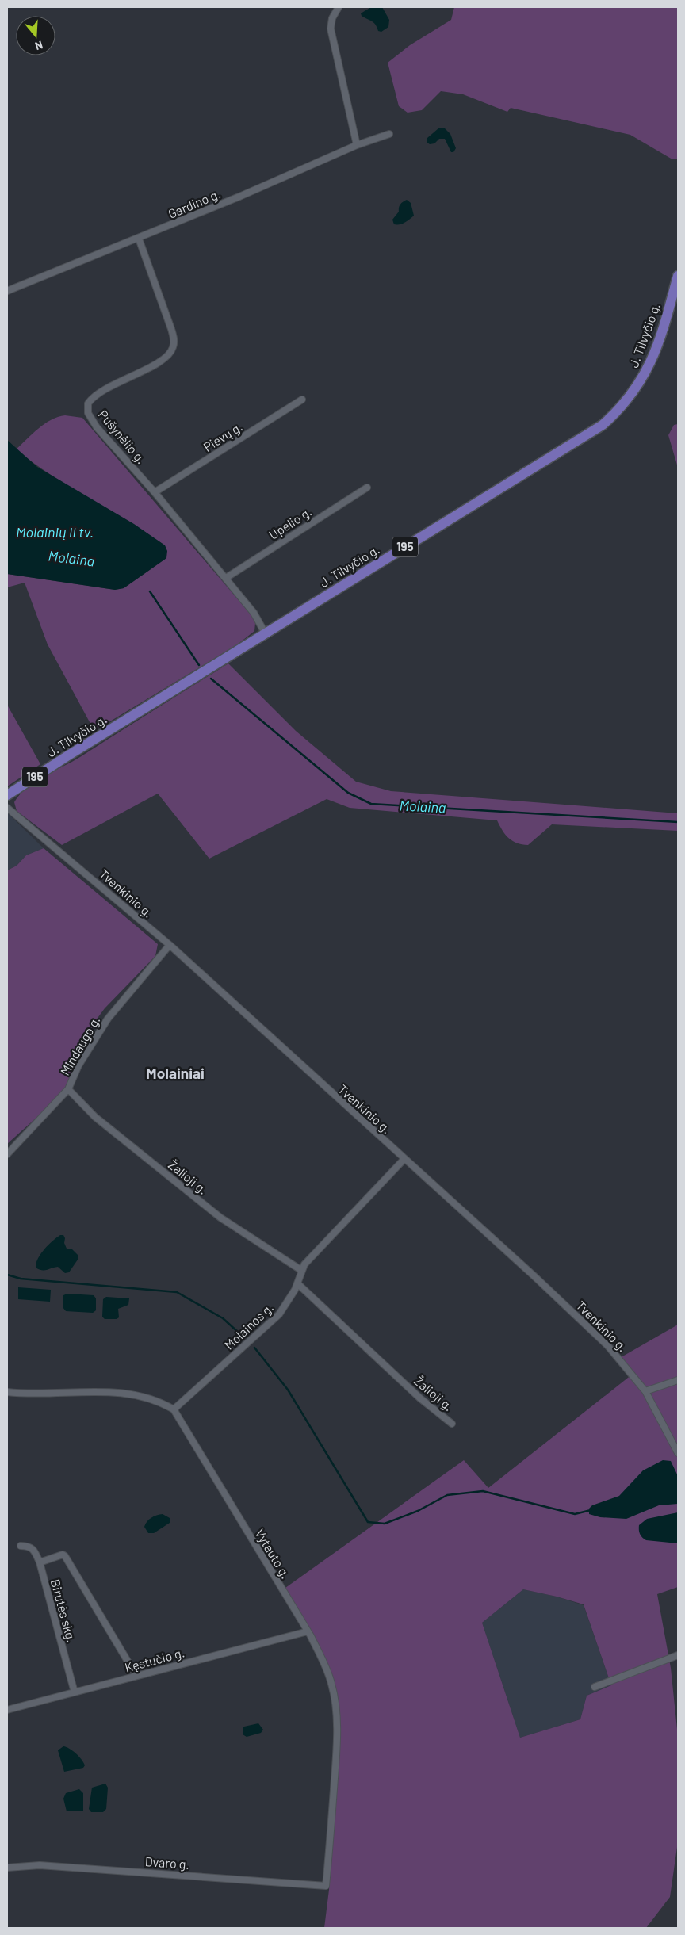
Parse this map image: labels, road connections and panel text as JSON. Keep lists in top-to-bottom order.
{
  "streets": {
    "main road": ["J. Tilvyčio g.", "195"],
    "street": [
      "Gardino g.",
      "Pušynėlio g.",
      "Pievų g.",
      "Upelio g.",
      "Tvenkinio g.",
      "Mindaugo g.",
      "Žalioji g.",
      "Molainos g.",
      "Vytauto g.",
      "Birutės skg.",
      "Kęstučio g.",
      "Dvaro g."
    ]
  },
  "crossings": [
    ["Gardino g.", "Pušynėlio g."],
    ["J. Tilvyčio g.", "Pušynėlio g."],
    ["Pušynėlio g.", "Pievų g."],
    ["Pušynėlio g.", "Upelio g."],
    ["Tvenkinio g.", "Mindaugo g."],
    ["Tvenkinio g.", "Molainos g."],
    ["Mindaugo g.", "Žalioji g."],
    ["Žalioji g.", "Molainos g."],
    ["Molainos g.", "Vytauto g."],
    ["Vytauto g.", "Kęstučio g."],
    ["Vytauto g.", "Dvaro g."],
    ["Birutės skg.", "Kęstučio g."]
  ],
  "districts": ["Molainiai"],
  "water": ["Molainių II tv.", "Molaina"],
  "north": "bottom"
}
